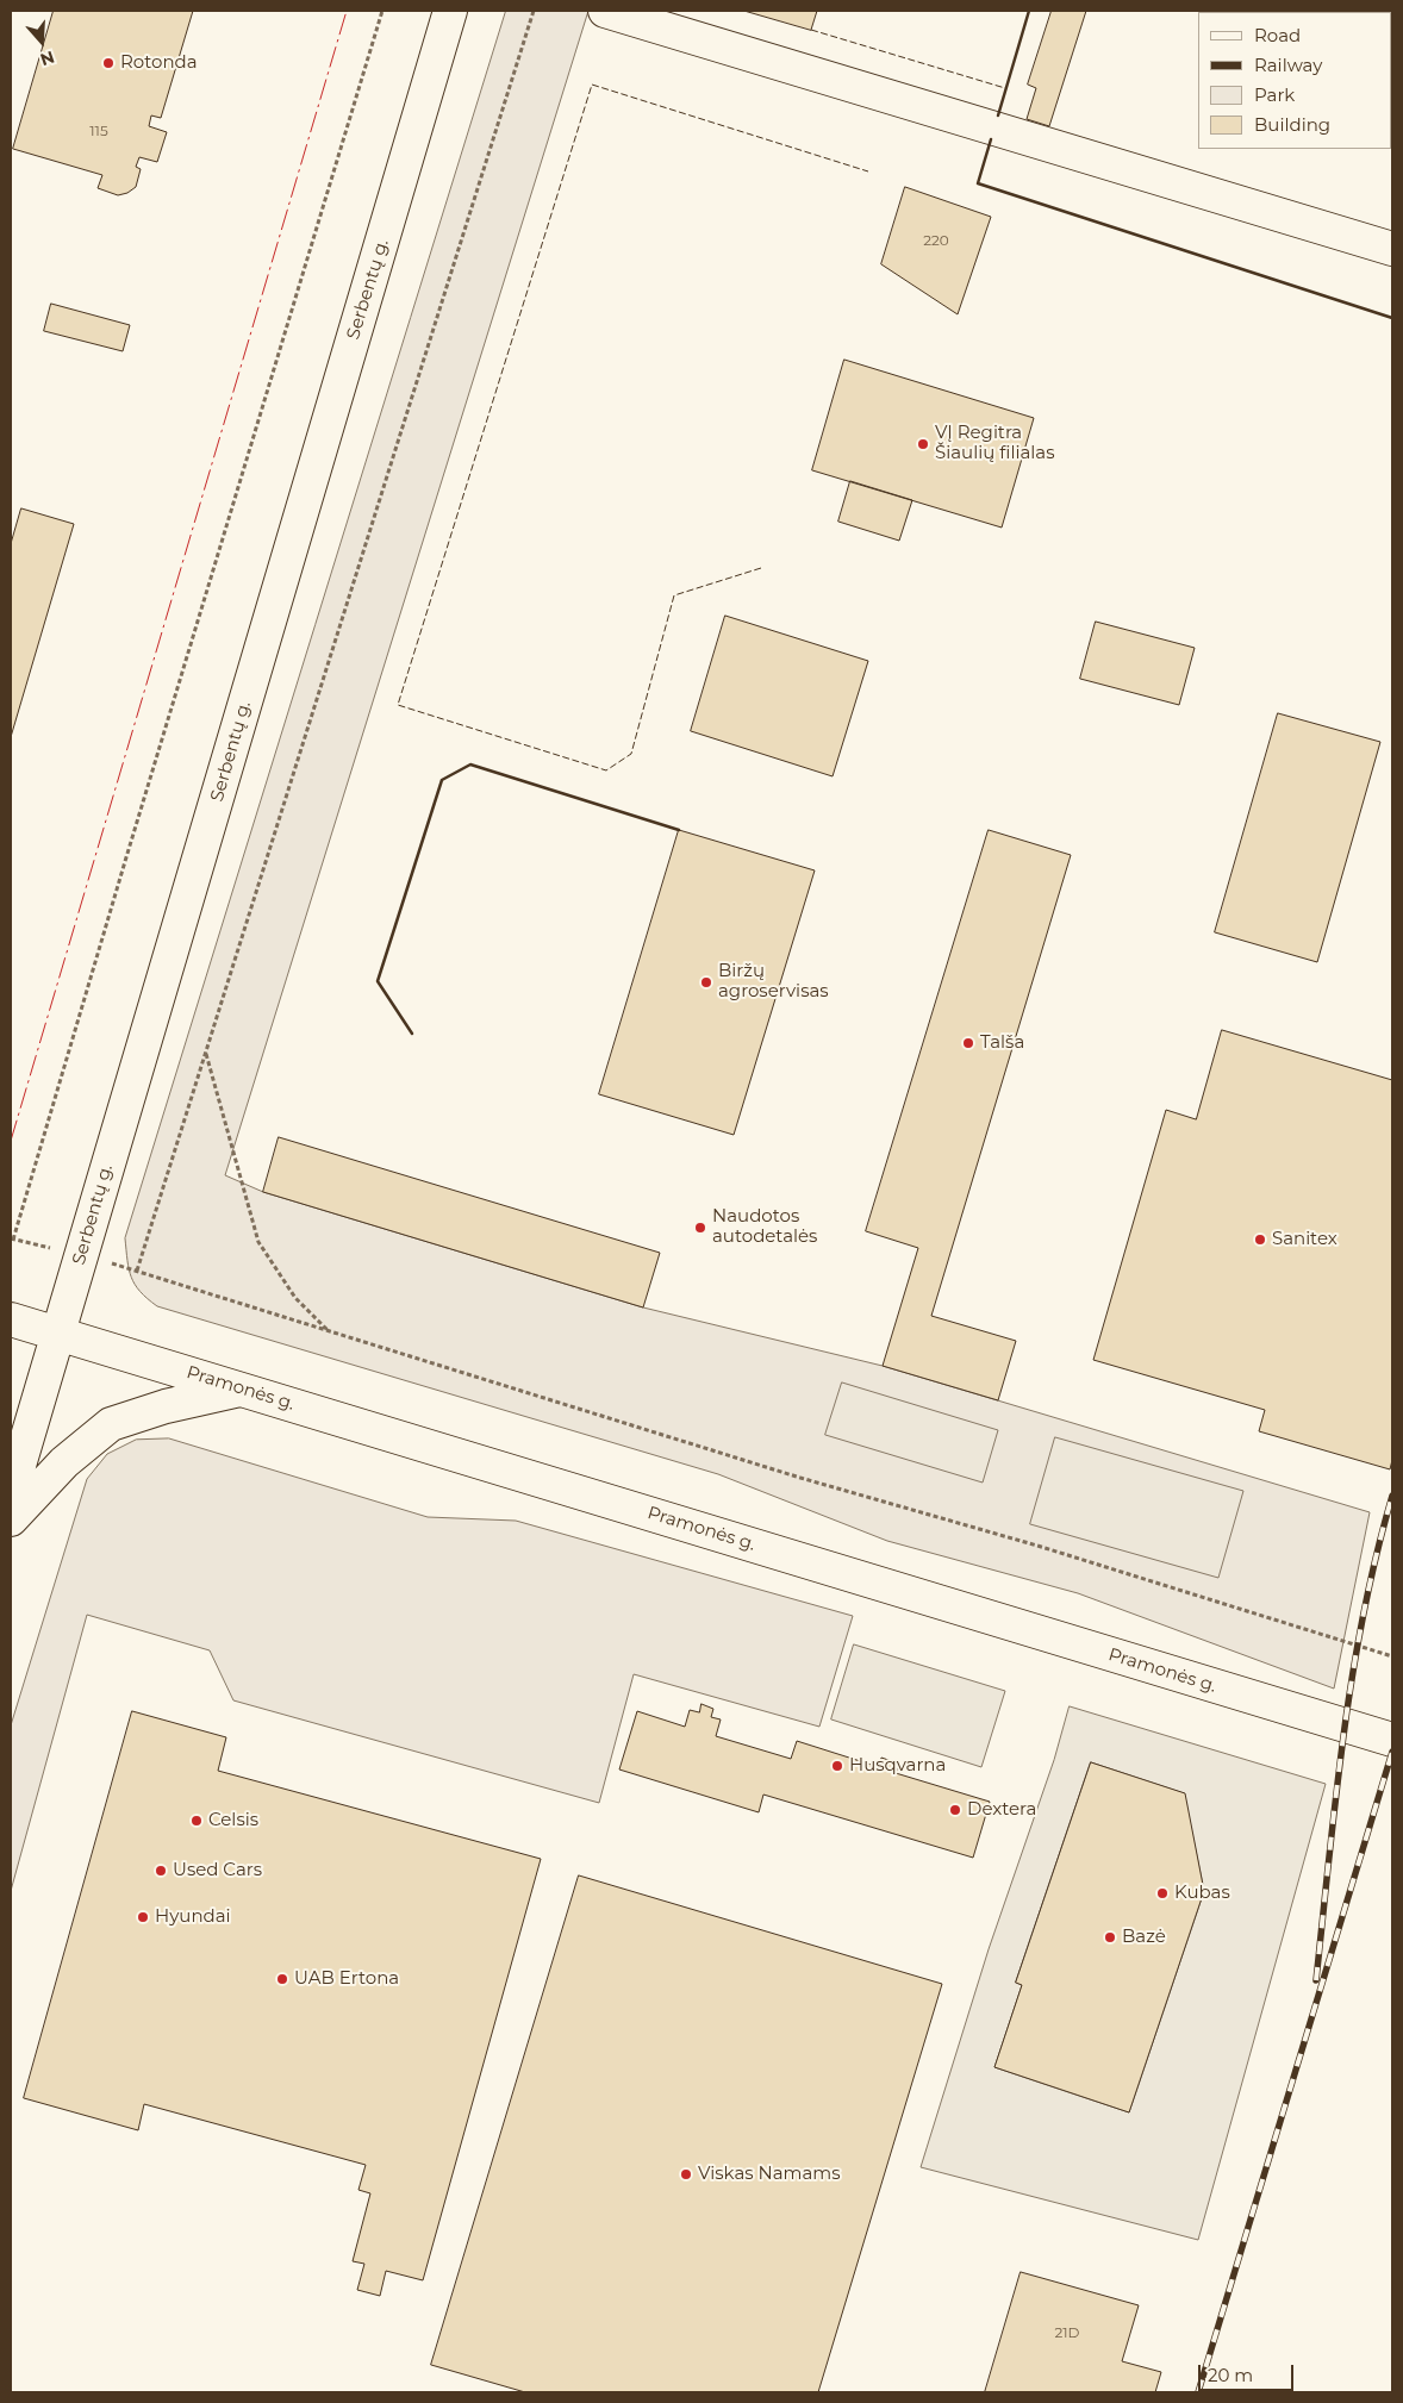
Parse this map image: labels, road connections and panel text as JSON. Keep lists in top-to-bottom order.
{
  "streets": {
    "main road": ["Serbentų g.", "Pramonės g."]
  },
  "crossings": [
    ["Serbentų g.", "Pramonės g."]
  ],
  "places": [
    "Rotonda",
    "VĮ Regitra Šiaulių filialas",
    "Biržų agroservisas",
    "Talša",
    "Naudotos autodetalės",
    "Sanitex",
    "Husqvarna",
    "Dextera",
    "Celsis",
    "Used Cars",
    "Kubas",
    "Hyundai",
    "Bazė",
    "UAB Ertona",
    "Viskas Namams"
  ],
  "house_numbers": ["115", "220", "21D"],
  "legend": [
    "Road",
    "Railway",
    "Park",
    "Building"
  ],
  "scale_bar": "20 m",
  "north": "bottom"
}
